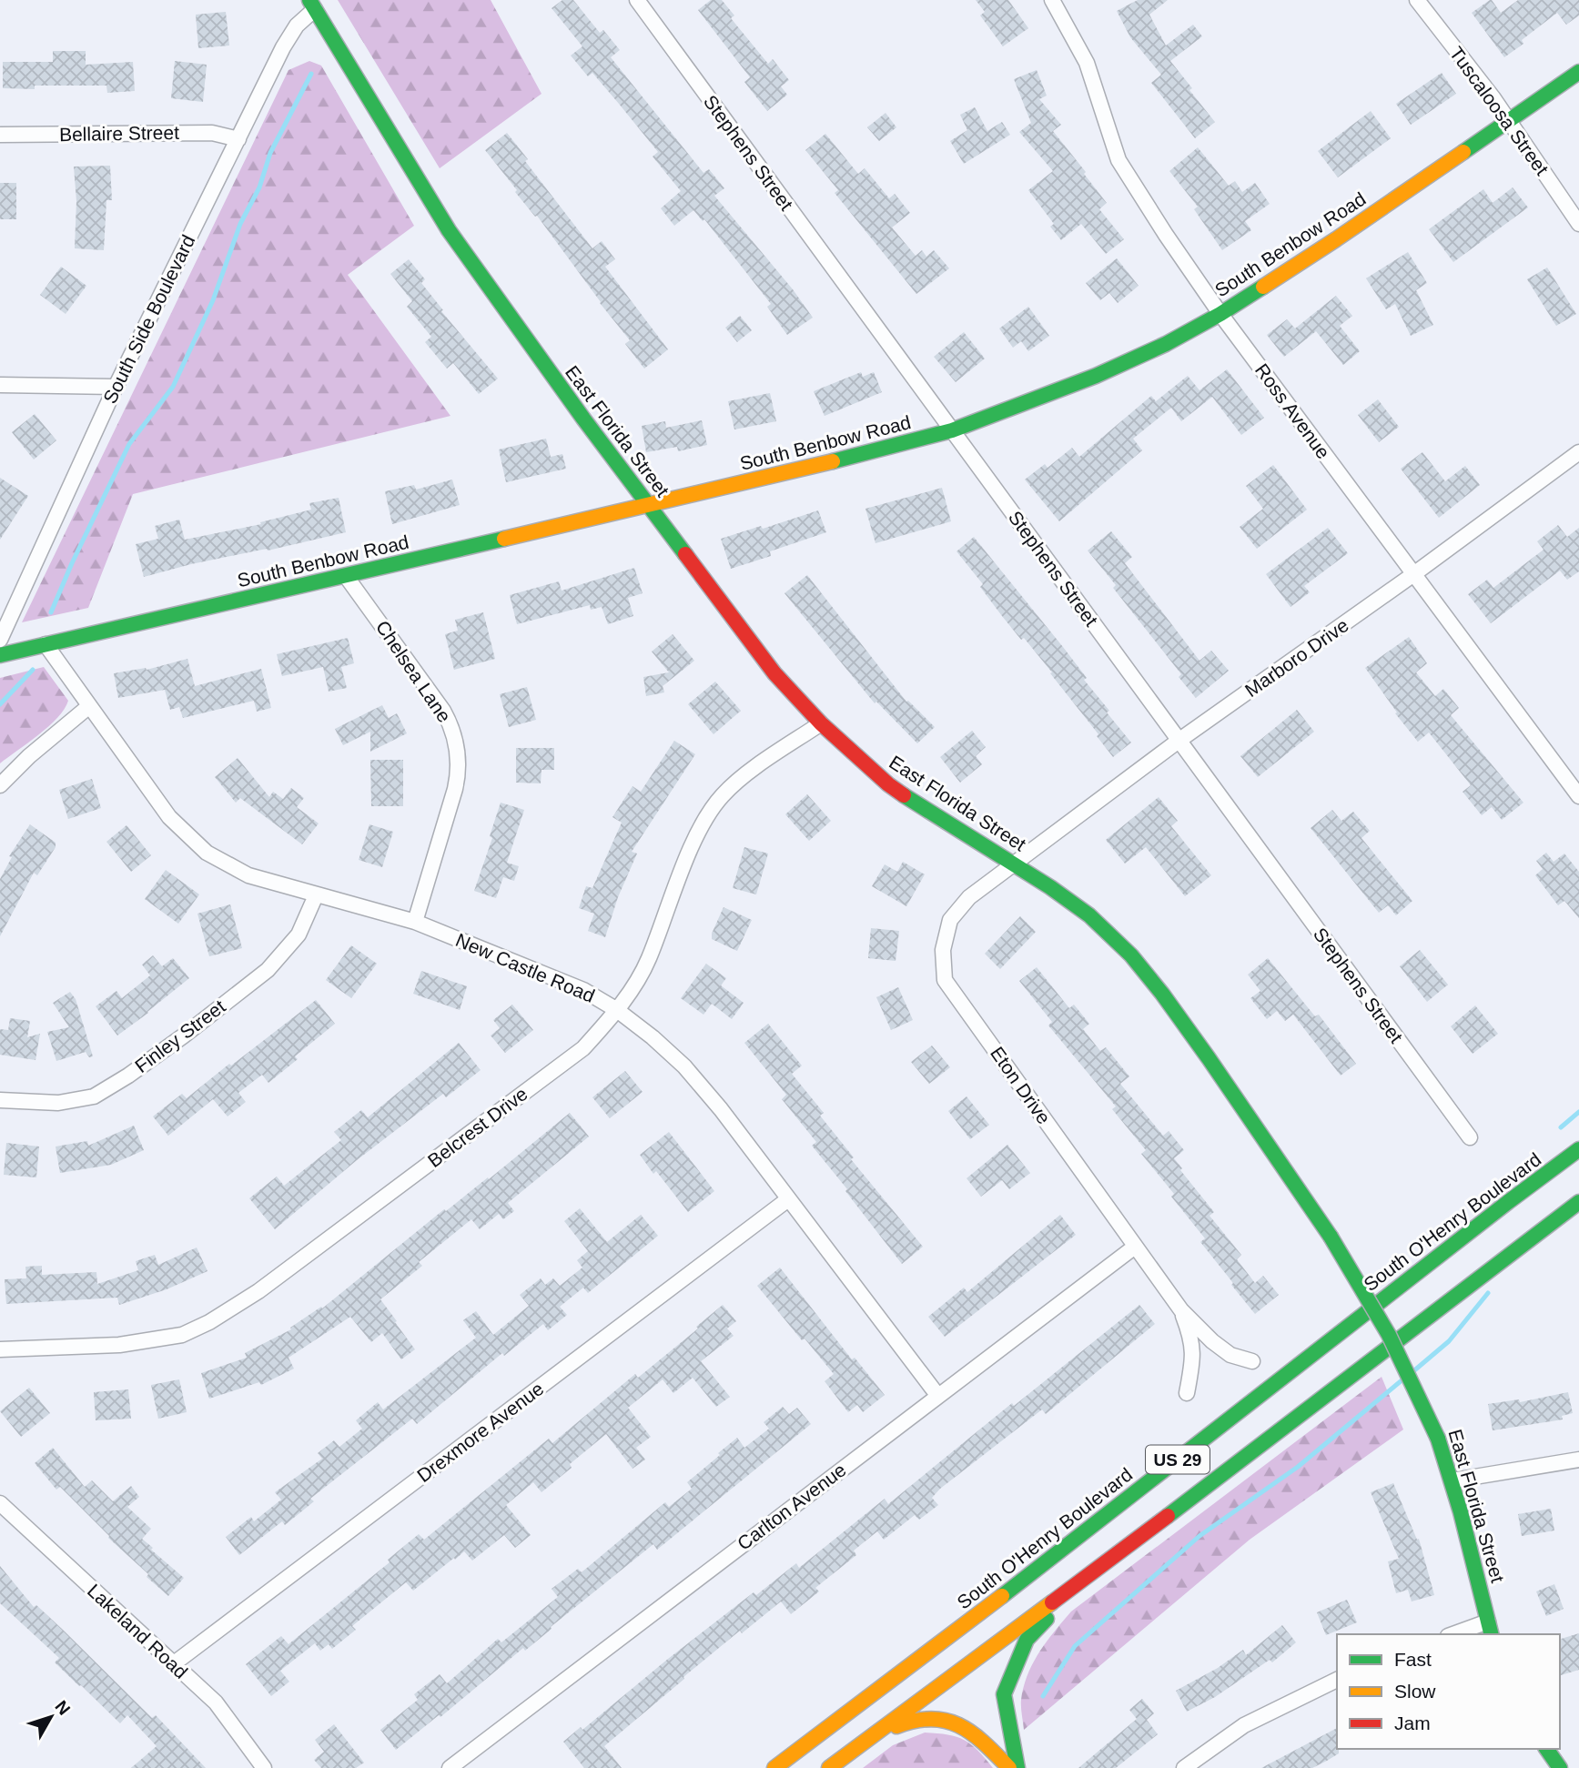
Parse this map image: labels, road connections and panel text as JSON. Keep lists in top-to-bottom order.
{
  "streets": {
    "main road": [
      "South Benbow Road",
      "East Florida Street",
      "South O'Henry Boulevard",
      "US 29"
    ],
    "street": [
      "Tuscaloosa Street",
      "Bellaire Street",
      "Stephens Street",
      "South Side Boulevard",
      "Ross Avenue",
      "Marboro Drive",
      "Chelsea Lane",
      "New Castle Road",
      "Finley Street",
      "Eton Drive",
      "Belcrest Drive",
      "Drexmore Avenue",
      "Carlton Avenue",
      "Lakeland Road"
    ]
  },
  "crossings": [
    ["Tuscaloosa Street", "South Benbow Road"],
    ["Bellaire Street", "South Side Boulevard"],
    ["Stephens Street", "South Benbow Road"],
    ["Stephens Street", "Marboro Drive"],
    ["South Benbow Road", "Ross Avenue"],
    ["South Benbow Road", "East Florida Street"],
    ["South Benbow Road", "Chelsea Lane"],
    ["South Benbow Road", "New Castle Road"],
    ["South Side Boulevard", "East Florida Street"],
    ["Ross Avenue", "Marboro Drive"],
    ["East Florida Street", "Marboro Drive"],
    ["East Florida Street", "Eton Drive"],
    ["East Florida Street", "Belcrest Drive"],
    ["Marboro Drive", "Eton Drive"],
    ["Chelsea Lane", "New Castle Road"],
    ["New Castle Road", "Finley Street"],
    ["New Castle Road", "Belcrest Drive"],
    ["New Castle Road", "Drexmore Avenue"],
    ["New Castle Road", "Carlton Avenue"],
    ["Eton Drive", "Carlton Avenue"],
    ["Drexmore Avenue", "Lakeland Road"]
  ],
  "legend": ["Fast", "Slow", "Jam"],
  "north": "top right"
}
